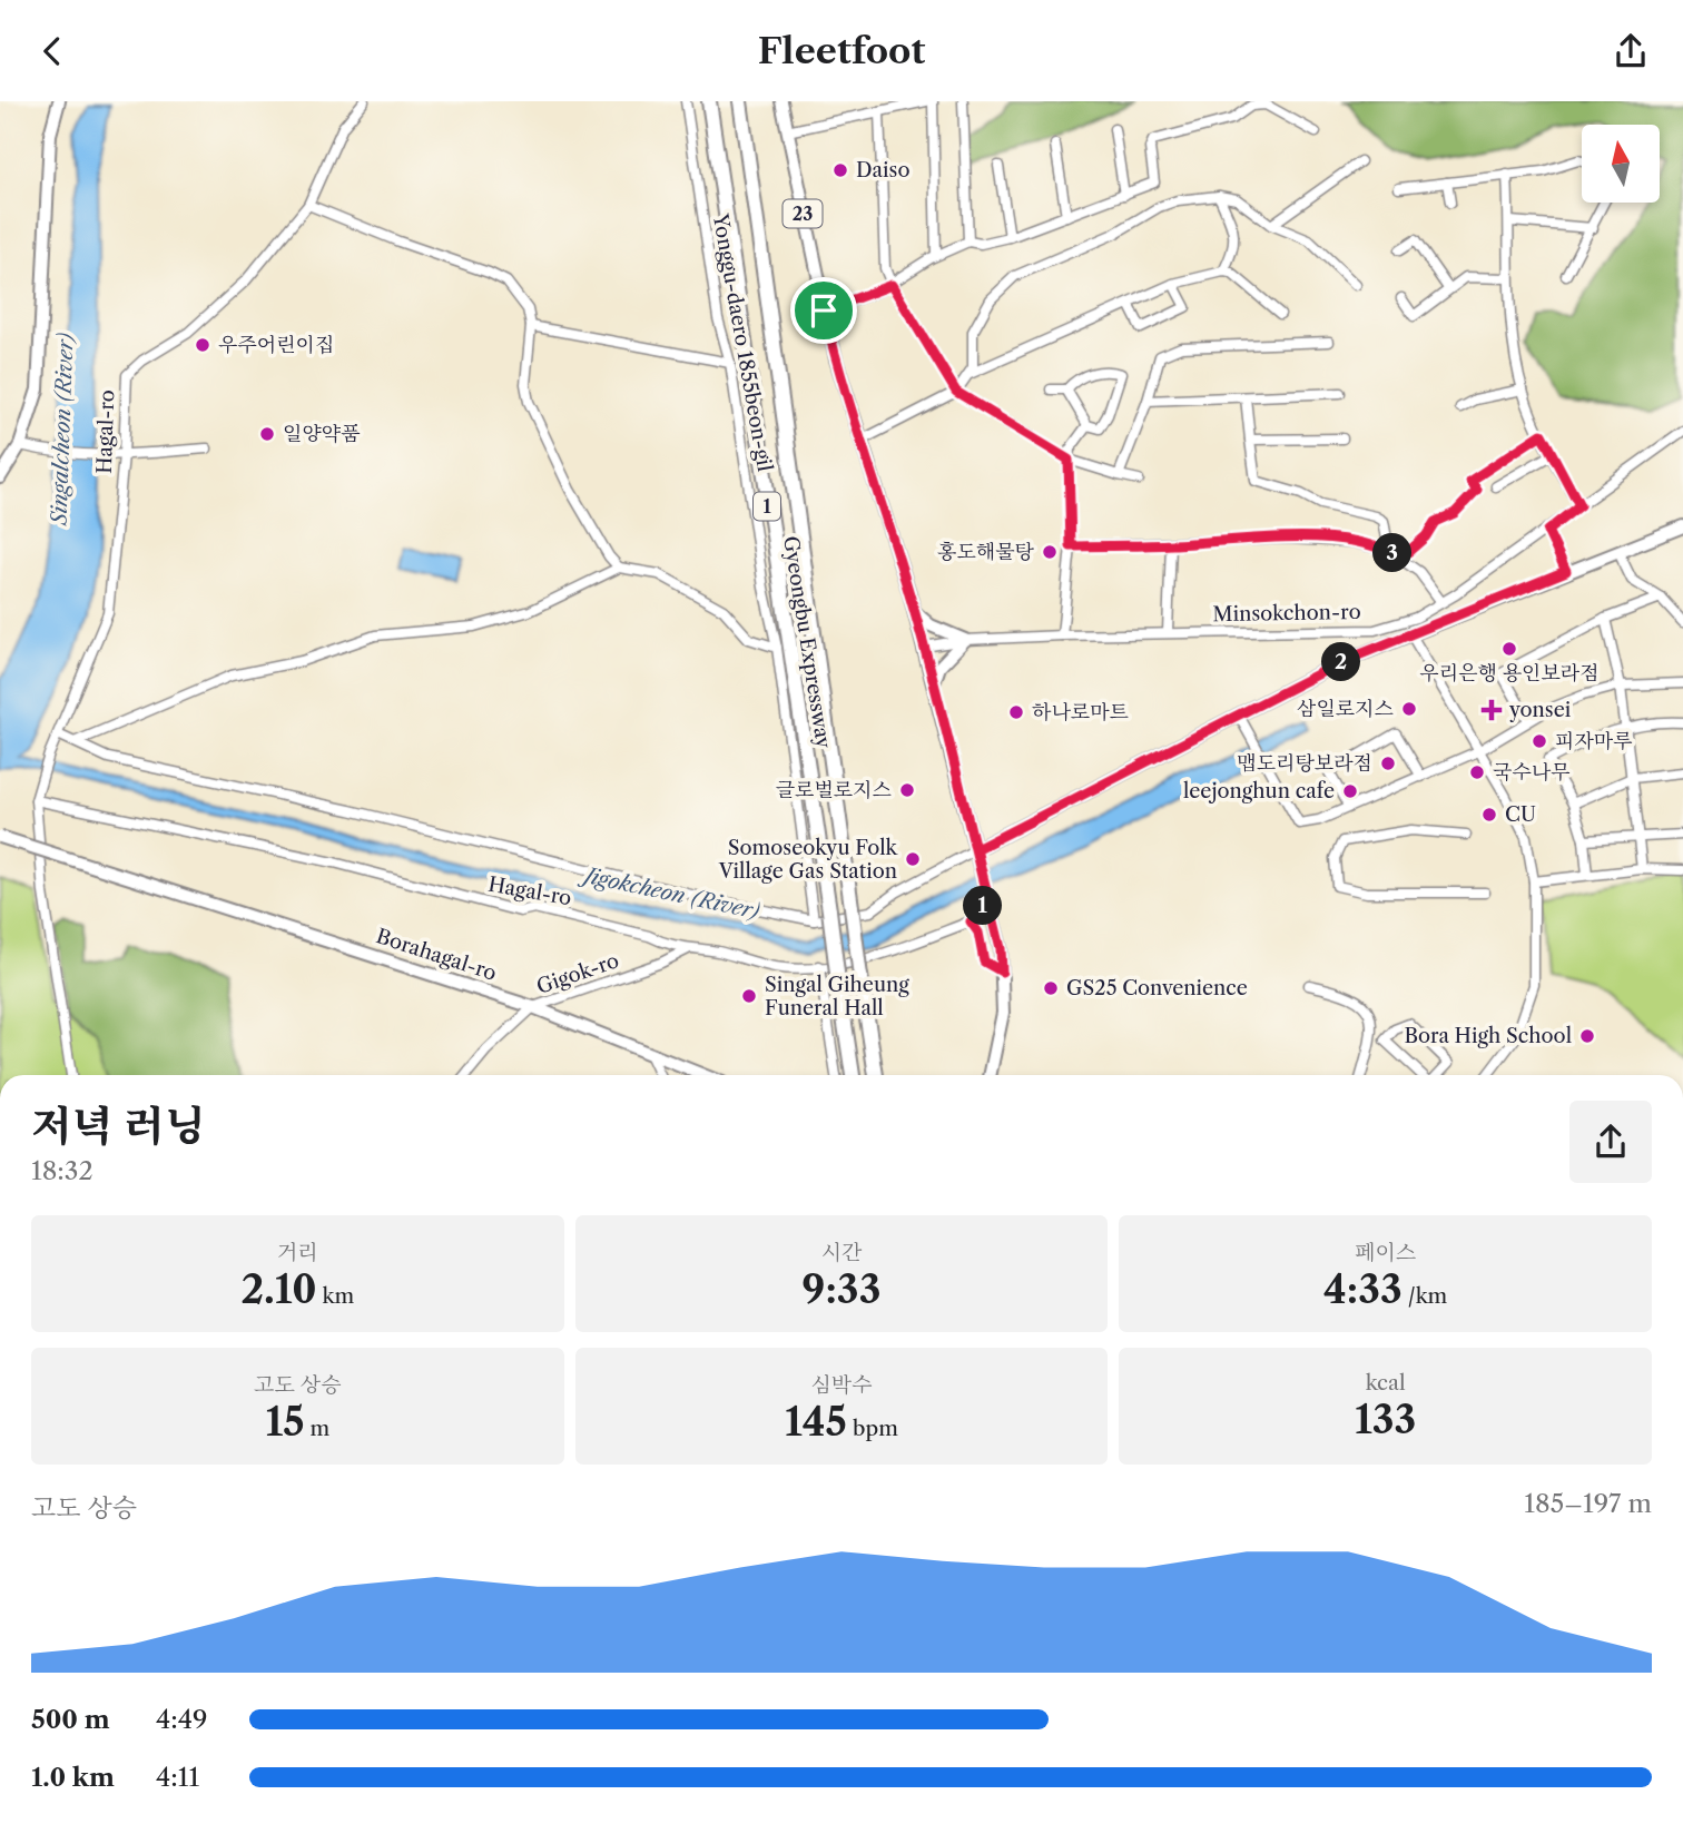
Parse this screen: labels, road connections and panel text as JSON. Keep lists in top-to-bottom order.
{
  "streets": {
    "highway": ["1", "Gyeongbu Expressway"],
    "main road": ["23", "Borahagal-ro"],
    "street": [
      "Yonggu-daero 1855beon-gil",
      "Hagal-ro",
      "Minsokchon-ro",
      "Gigok-ro"
    ]
  },
  "crossings": [
    ["23", "Minsokchon-ro"],
    ["Hagal-ro", "Gigok-ro"],
    ["Borahagal-ro", "Gigok-ro"]
  ],
  "water": ["Singalcheon (River)", "Jigokcheon (River)"],
  "places": {
    "other": [
      "Daiso",
      "우주어린이집",
      "일양약품",
      "홍도해물탕",
      "우리은행 용인보라점",
      "삼일로지스",
      "하나로마트",
      "피자마루",
      "맵도리탕보라점",
      "국수나무",
      "글로벌로지스",
      "leejonghun cafe",
      "CU",
      "Somoseokyu Folk Village Gas Station",
      "GS25 Convenience",
      "Singal Giheung Funeral Hall",
      "Bora High School"
    ],
    "health": ["yonsei"]
  },
  "north": "top",
  "page": {
    "header": "Fleetfoot",
    "pins": ["3", "2", "1"],
    "heading": ["저녁 러닝", "18:32"],
    "stats": [
      ["거리", "2.10 km"],
      ["시간", "9:33"],
      ["페이스", "4:33 /km"],
      ["고도 상승", "15 m"],
      ["심박수", "145 bpm"],
      ["kcal", "133"]
    ],
    "chart": ["고도 상승", "185–197 m"],
    "list": [
      {
        "name": "500 m",
        "note": "4:49"
      },
      {
        "name": "1.0 km",
        "note": "4:11"
      }
    ]
  }
}
